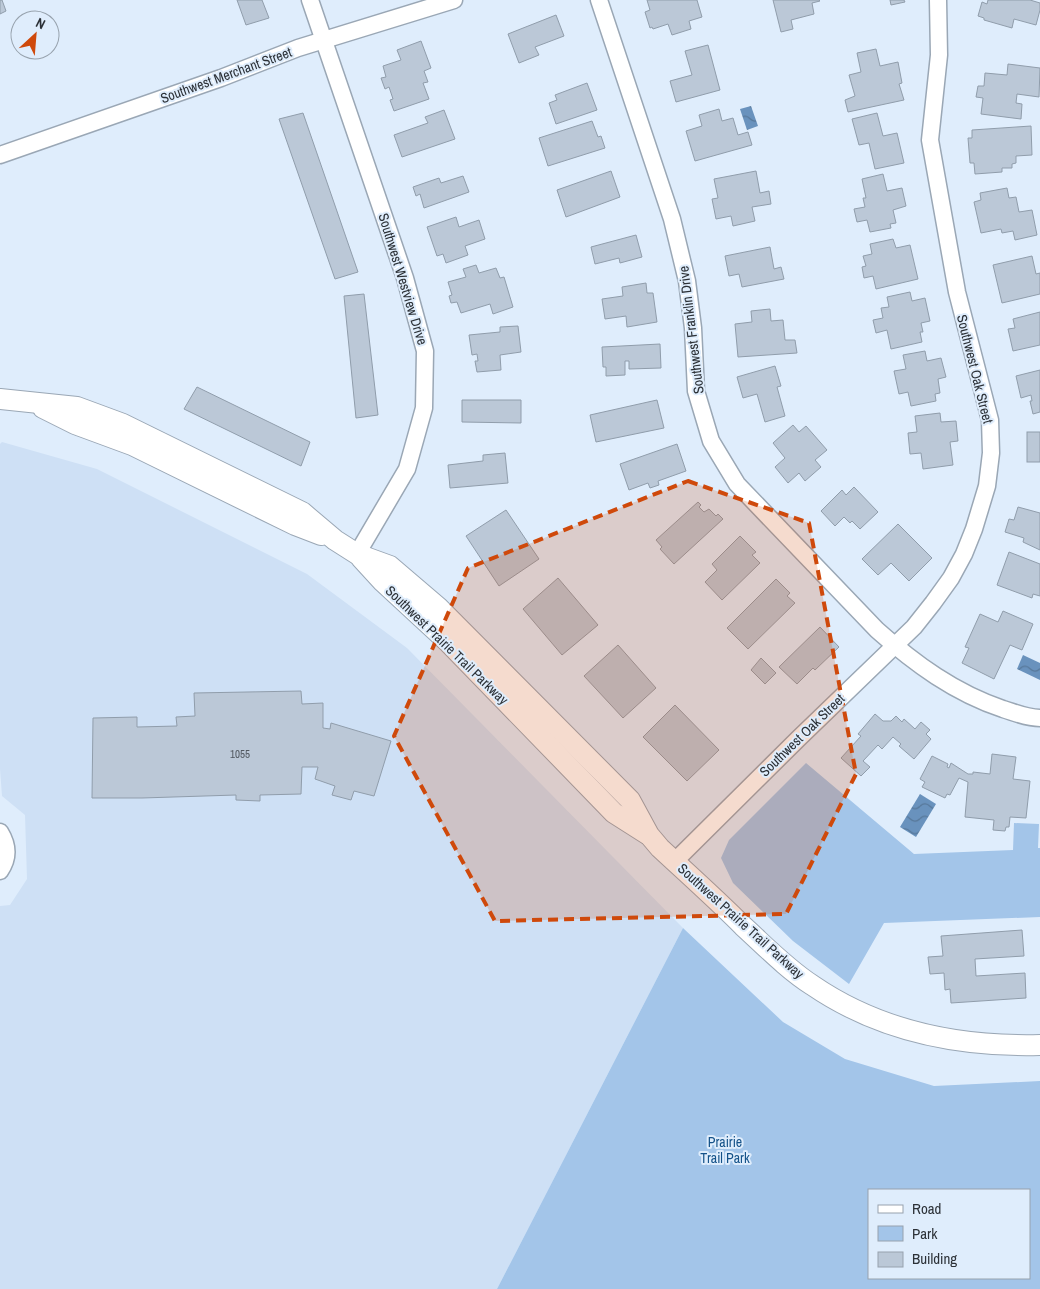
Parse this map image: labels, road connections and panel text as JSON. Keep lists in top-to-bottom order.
{
  "streets": {
    "street": [
      "Southwest Merchant Street",
      "Southwest Westview Drive",
      "Southwest Franklin Drive",
      "Southwest Oak Street",
      "Southwest Prairie Trail Parkway"
    ]
  },
  "crossings": [
    ["Southwest Merchant Street", "Southwest Westview Drive"],
    ["Southwest Westview Drive", "Southwest Prairie Trail Parkway"],
    ["Southwest Franklin Drive", "Southwest Oak Street"],
    ["Southwest Oak Street", "Southwest Prairie Trail Parkway"]
  ],
  "parks": ["Prairie Trail Park"],
  "house_numbers": ["1055"],
  "legend": ["Road", "Park", "Building"],
  "north": "top right"
}
